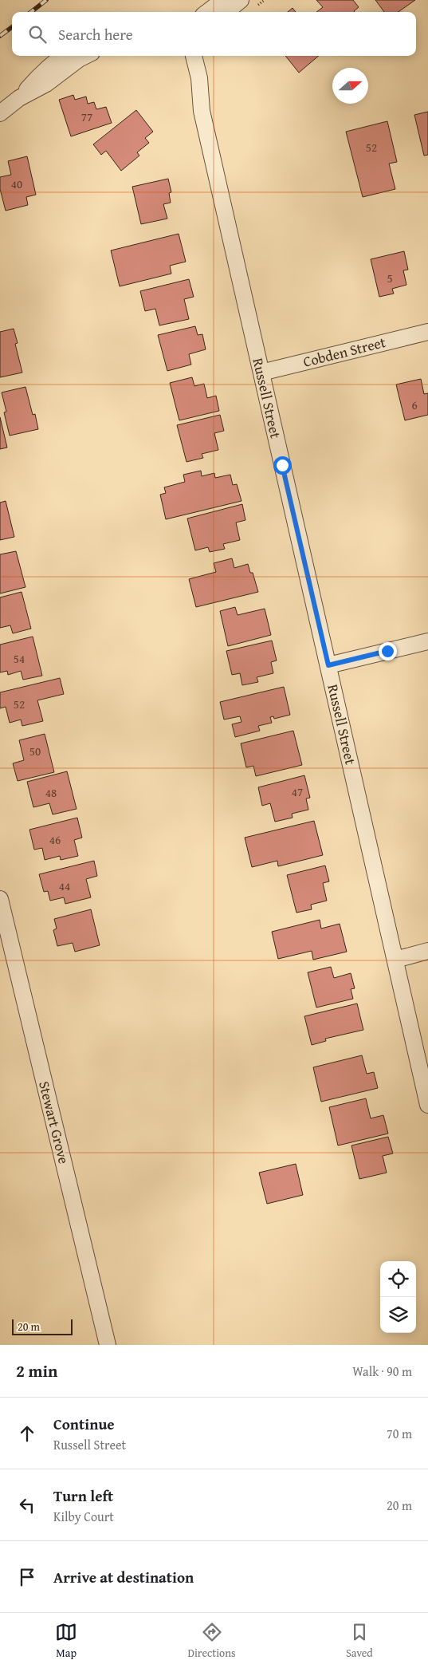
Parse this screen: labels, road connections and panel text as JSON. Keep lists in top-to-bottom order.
{
  "streets": {
    "street": ["Cobden Street", "Russell Street", "Stewart Grove"]
  },
  "crossings": [
    ["Cobden Street", "Russell Street"]
  ],
  "house_numbers": [
    "77",
    "52",
    "40",
    "5",
    "6",
    "54",
    "52",
    "50",
    "47",
    "48",
    "46",
    "44"
  ],
  "scale_bar": "20 m",
  "north": "right",
  "page": {
    "search": "Search here",
    "scale": "20 m",
    "heading": ["2 min", "Walk · 90 m"],
    "list": [
      ["Continue", "Russell Street", "70 m"],
      ["Turn left", "Kilby Court", "20 m"],
      "Arrive at destination"
    ],
    "nav": ["Map", "Directions", "Saved"]
  }
}
